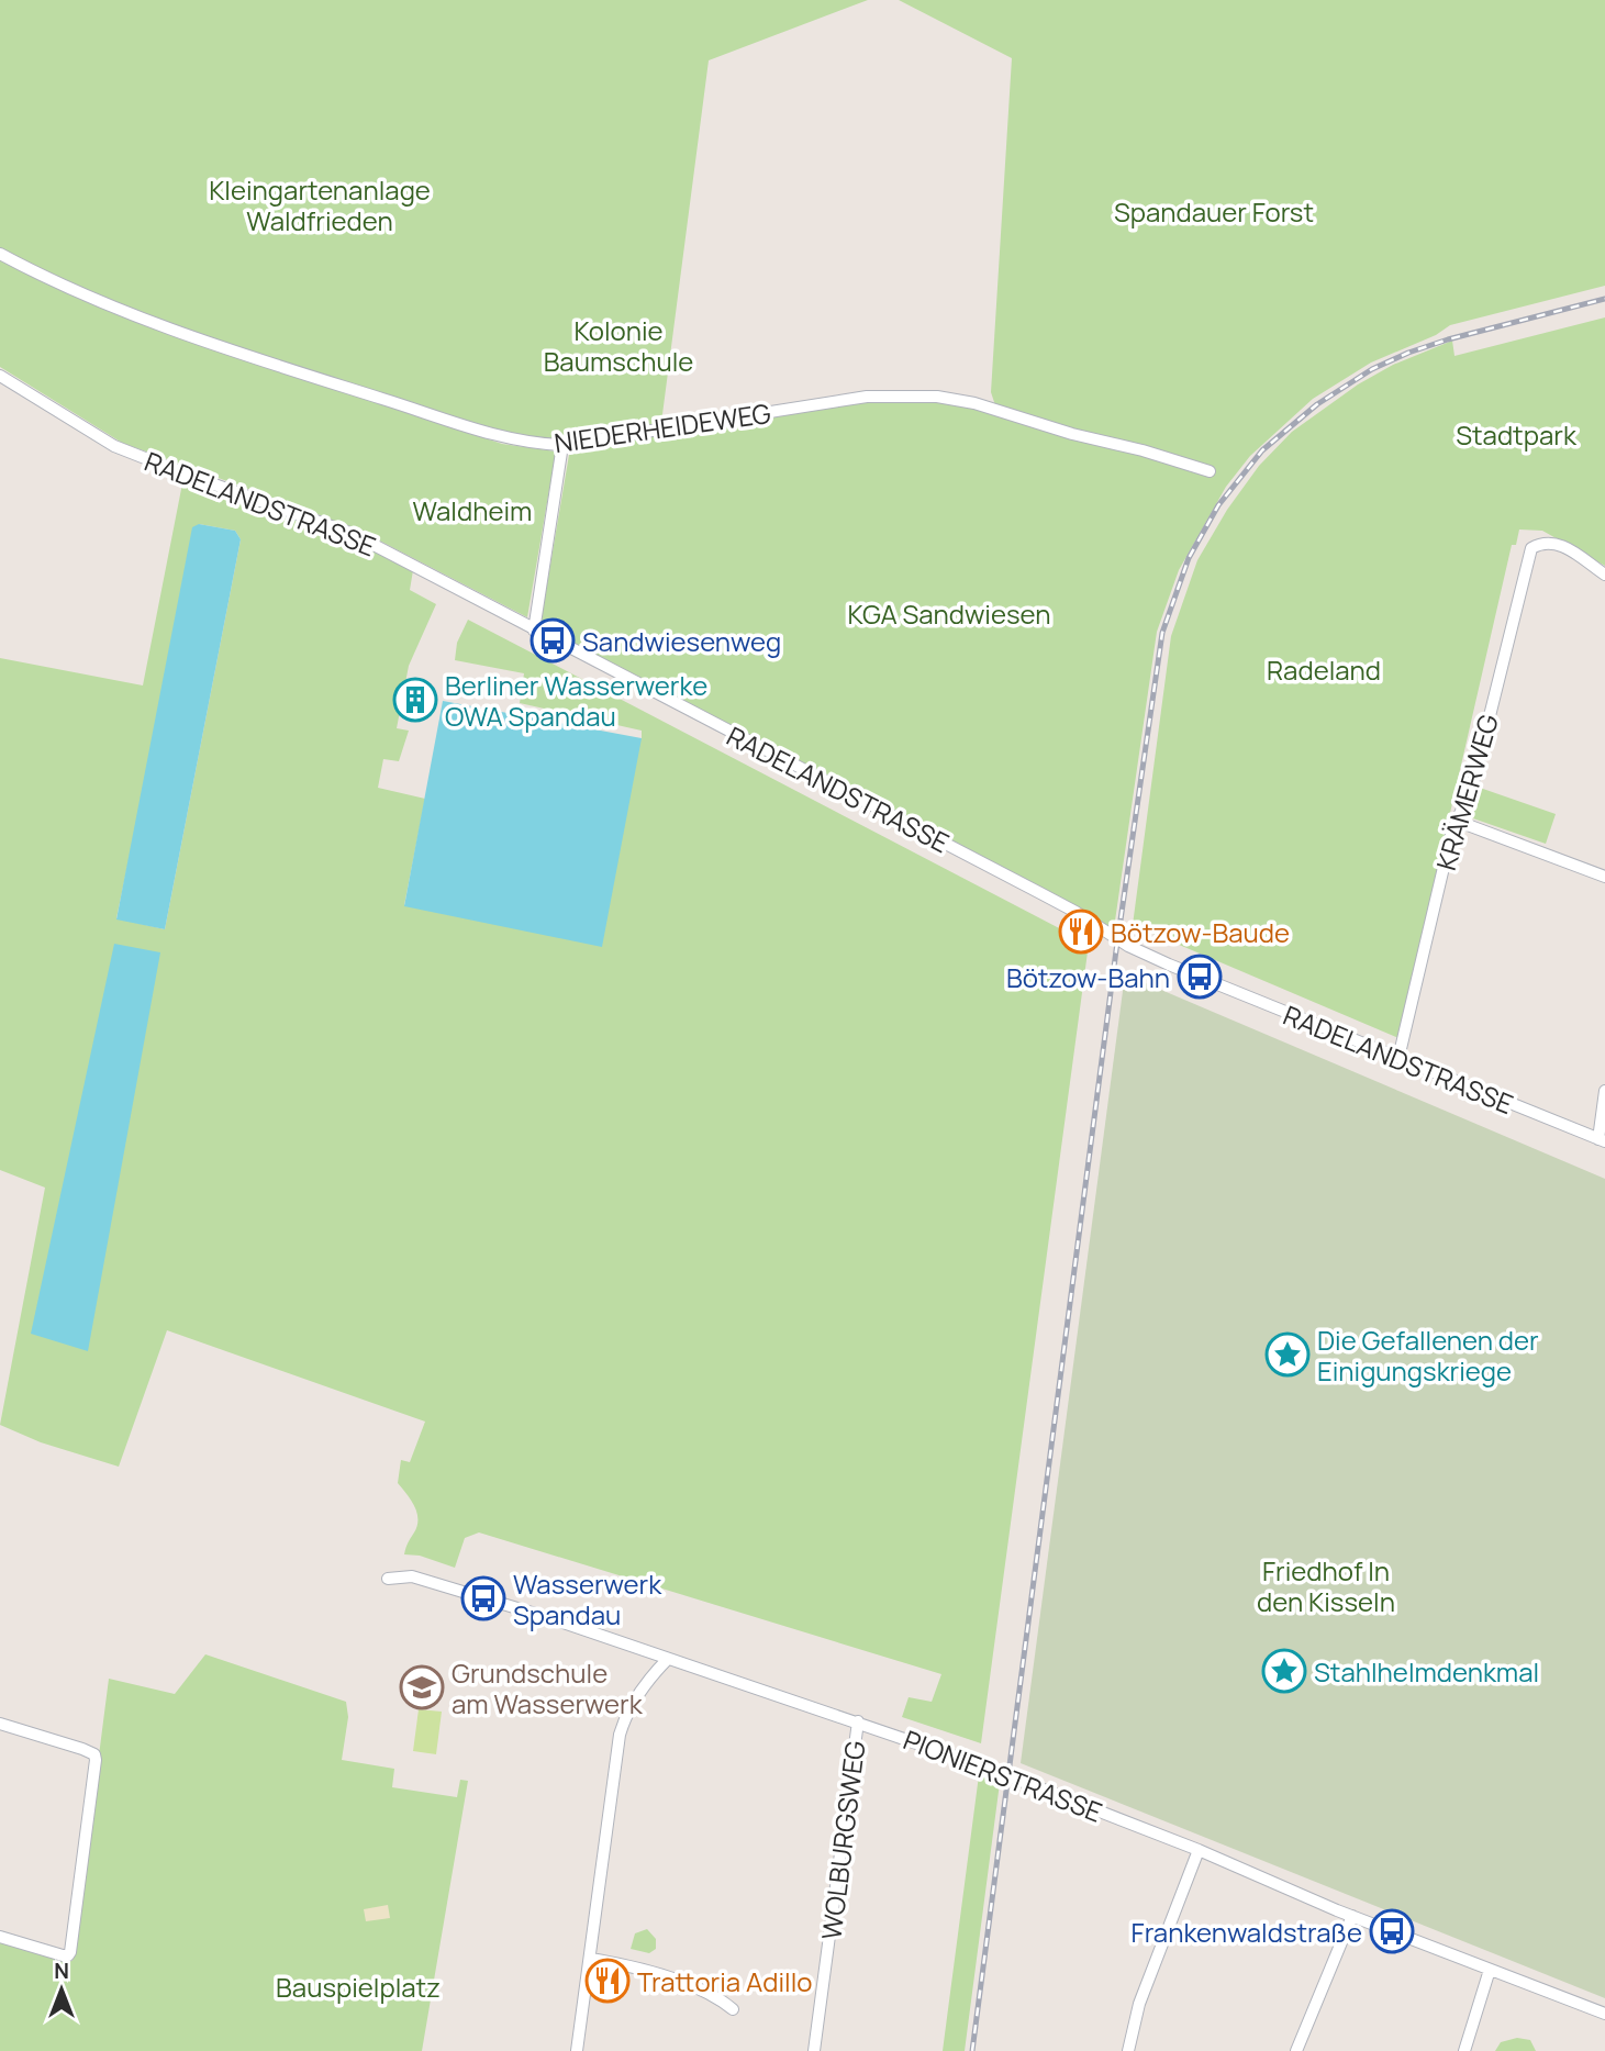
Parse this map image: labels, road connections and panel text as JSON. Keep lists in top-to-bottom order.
{
  "streets": {
    "street": [
      "NIEDERHEIDEWEG",
      "RADELANDSTRASSE",
      "KRÄMERWEG",
      "PIONIERSTRASSE",
      "WOLBURGSWEG"
    ]
  },
  "crossings": [
    ["RADELANDSTRASSE", "KRÄMERWEG"],
    ["PIONIERSTRASSE", "WOLBURGSWEG"]
  ],
  "parks": [
    "Kleingartenanlage Waldfrieden",
    "Spandauer Forst",
    "Kolonie Baumschule",
    "Stadtpark",
    "Waldheim",
    "KGA Sandwiesen",
    "Radeland",
    "Friedhof In den Kisseln",
    "Bauspielplatz"
  ],
  "places": {
    "bus stop": [
      "Sandwiesenweg",
      "Bötzow-Bahn",
      "Wasserwerk Spandau",
      "Frankenwaldstraße"
    ],
    "building": ["Berliner Wasserwerke OWA Spandau"],
    "restaurant": ["Bötzow-Baude", "Trattoria Adillo"],
    "place": ["Die Gefallenen der Einigungskriege", "Stahlhelmdenkmal"],
    "school or university": ["Grundschule am Wasserwerk"]
  },
  "north": "top"
}
